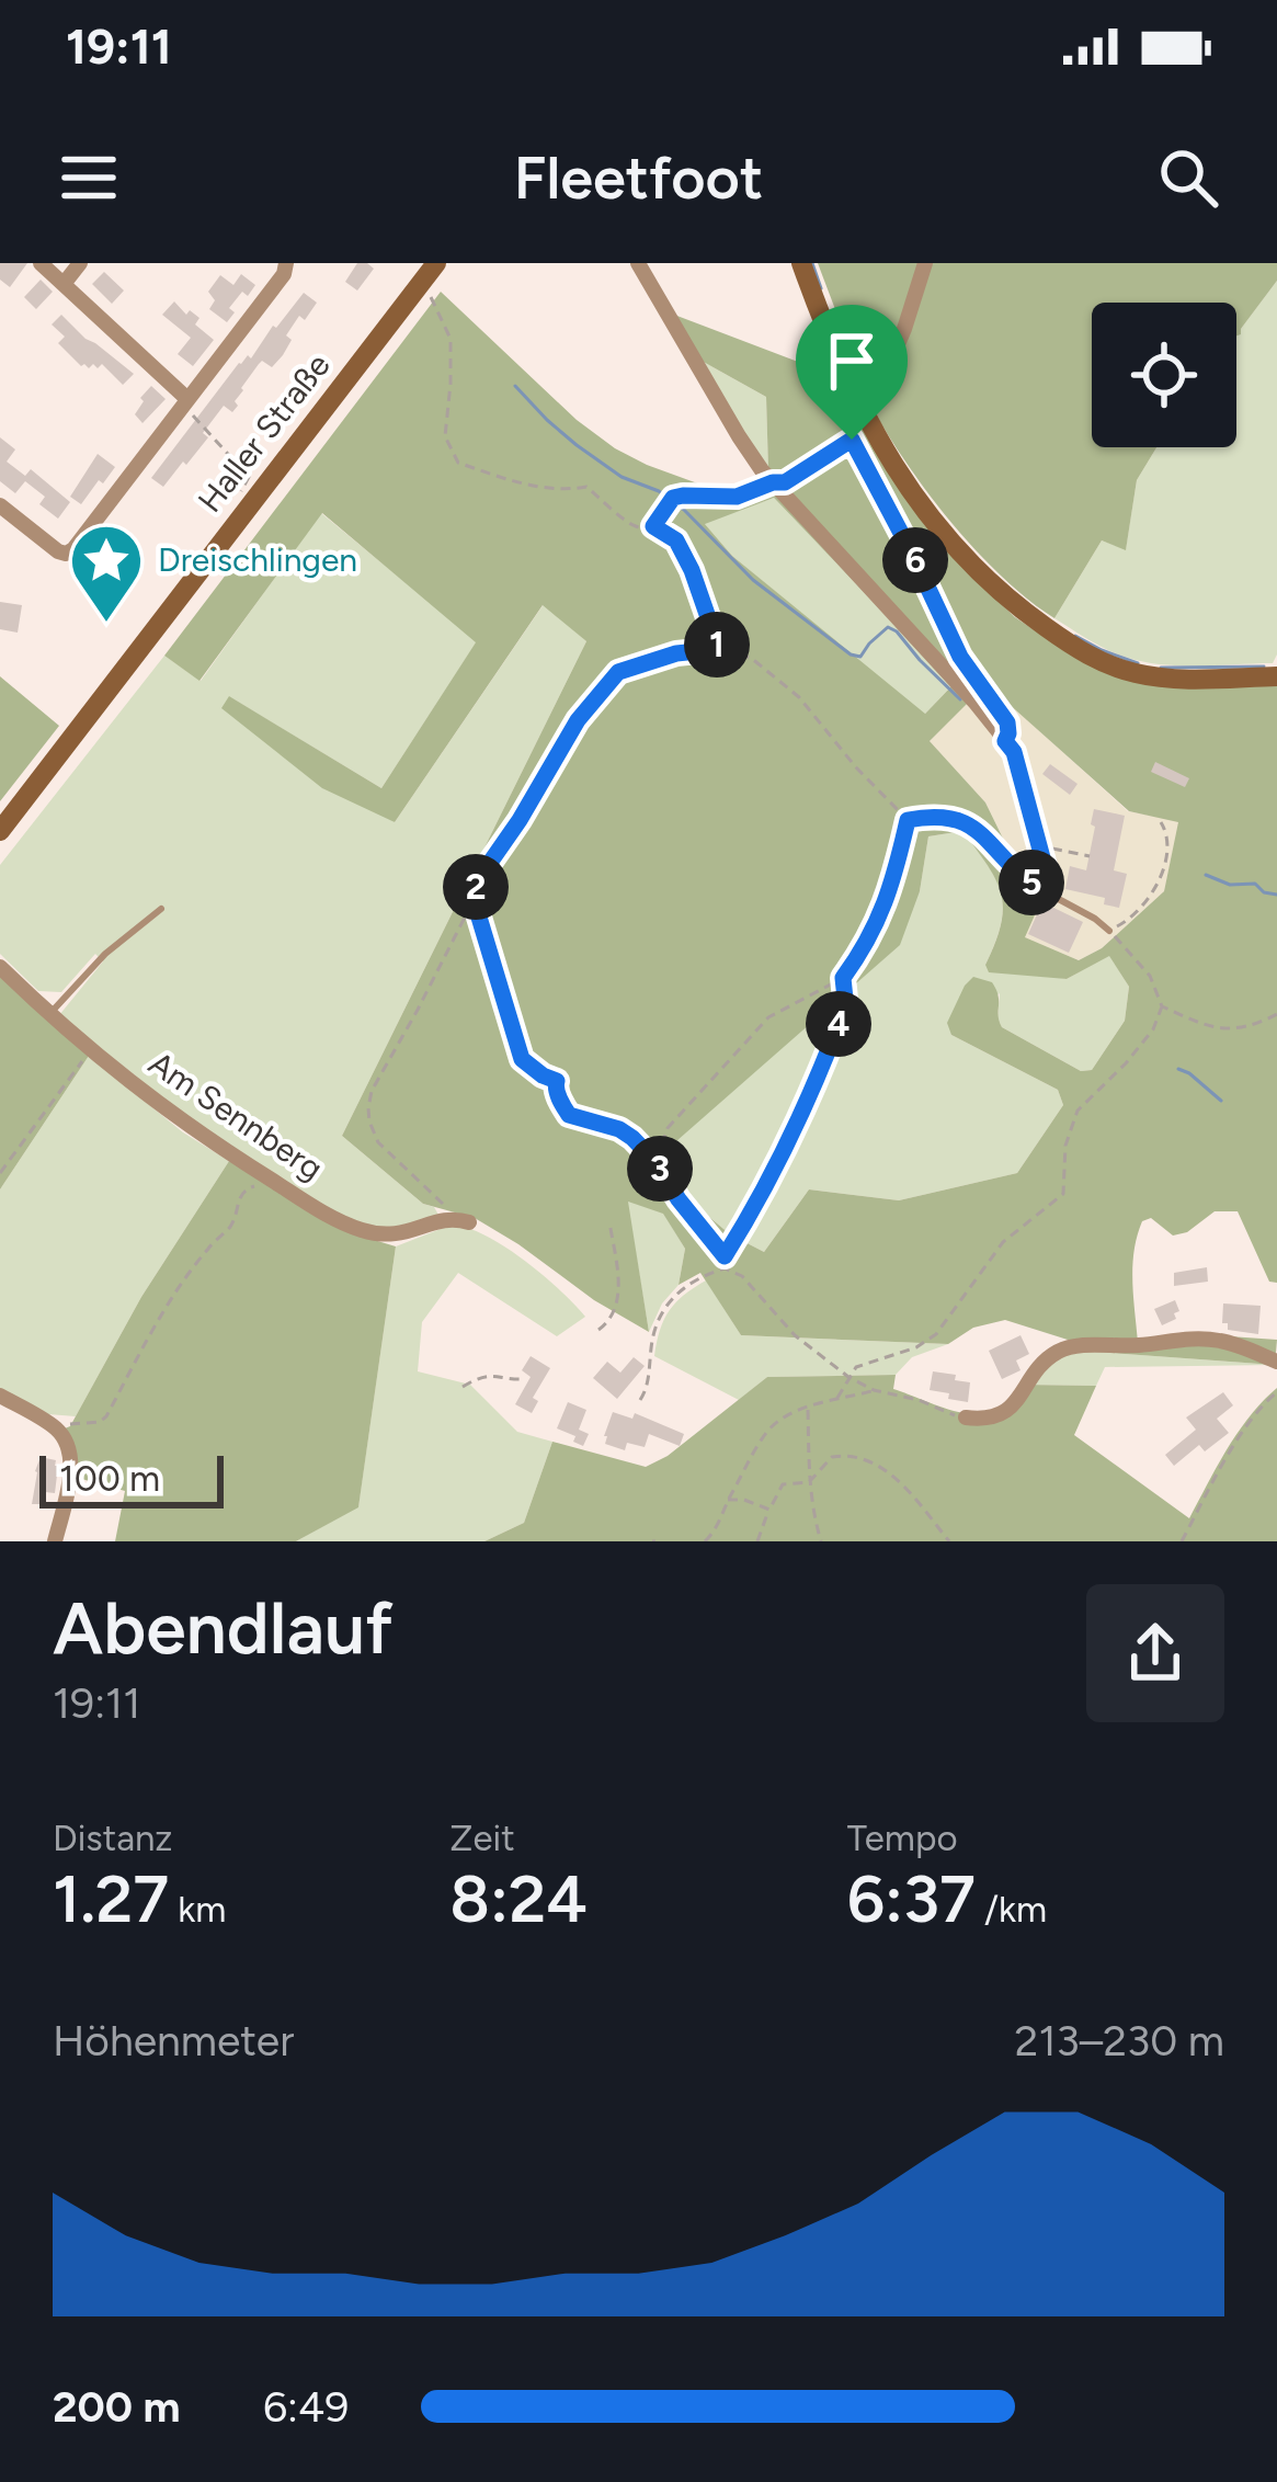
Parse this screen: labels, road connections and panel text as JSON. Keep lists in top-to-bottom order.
{
  "streets": {
    "main road": ["Haller Straße"],
    "street": ["Am Sennberg"]
  },
  "places": {
    "place": ["Dreischlingen"]
  },
  "scale_bar": "100 m",
  "page": {
    "status": "19:11",
    "header": "Fleetfoot",
    "pins": [
      "6",
      "1",
      "5",
      "2",
      "4",
      "3"
    ],
    "scale": "100 m",
    "heading": ["Abendlauf", "19:11"],
    "stats": [
      ["Distanz", "1.27 km"],
      ["Zeit", "8:24"],
      ["Tempo", "6:37 /km"]
    ],
    "chart": ["Höhenmeter", "213–230 m"],
    "list": [
      {
        "name": "200 m",
        "note": "6:49"
      }
    ]
  }
}
